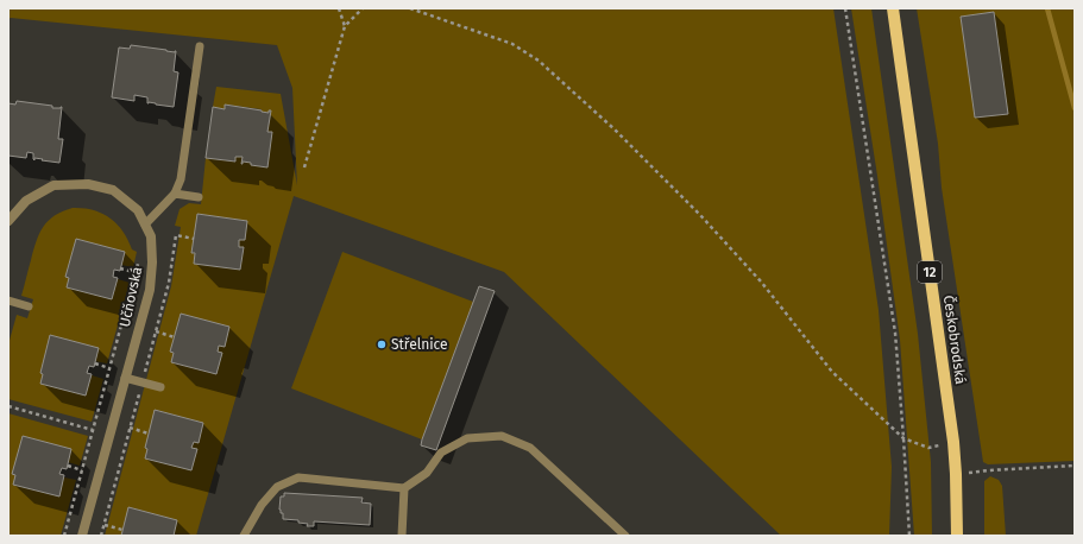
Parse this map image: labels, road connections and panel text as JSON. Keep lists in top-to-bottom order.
{
  "streets": {
    "main road": ["12", "Českobrodská"],
    "street": ["Učňovská"]
  },
  "places": ["Střelnice"]
}
